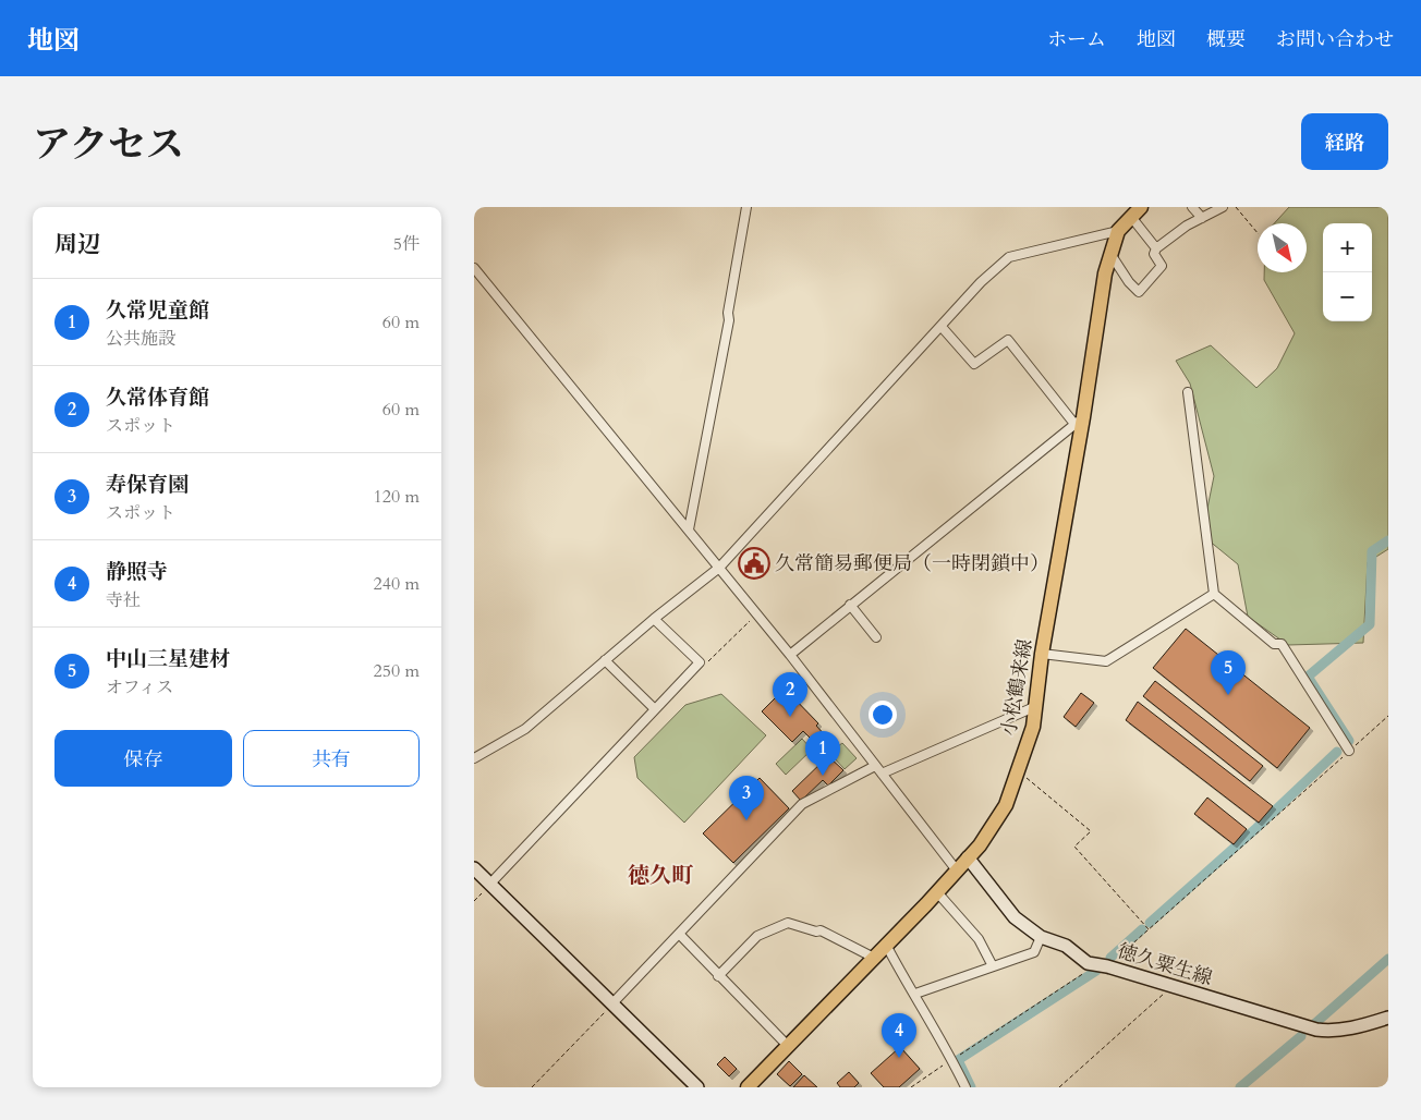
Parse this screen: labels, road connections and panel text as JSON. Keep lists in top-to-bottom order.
{
  "streets": {
    "main road": ["小松鶴来線", "徳久粟生線"]
  },
  "crossings": [
    ["小松鶴来線", "徳久粟生線"]
  ],
  "districts": ["徳久町"],
  "places": {
    "public building": ["久常簡易郵便局（一時閉鎖中）"]
  },
  "north": "bottom right",
  "page": {
    "header": "地図",
    "nav": [
      "ホーム",
      "地図",
      "概要",
      "お問い合わせ"
    ],
    "title": "アクセス",
    "buttons": [
      "経路",
      ["保存", "共有"]
    ],
    "heading": ["周辺", "5件"],
    "map_buttons": ["+", "−"],
    "list": [
      {
        "mark": "1",
        "name": "久常児童館",
        "note": "公共施設",
        "value": "60 m"
      },
      {
        "mark": "2",
        "name": "久常体育館",
        "note": "スポット",
        "value": "60 m"
      },
      {
        "mark": "3",
        "name": "寿保育園",
        "note": "スポット",
        "value": "120 m"
      },
      {
        "mark": "4",
        "name": "静照寺",
        "note": "寺社",
        "value": "240 m"
      },
      {
        "mark": "5",
        "name": "中山三星建材",
        "note": "オフィス",
        "value": "250 m"
      }
    ],
    "pins": [
      "5",
      "2",
      "1",
      "3",
      "4"
    ]
  }
}
